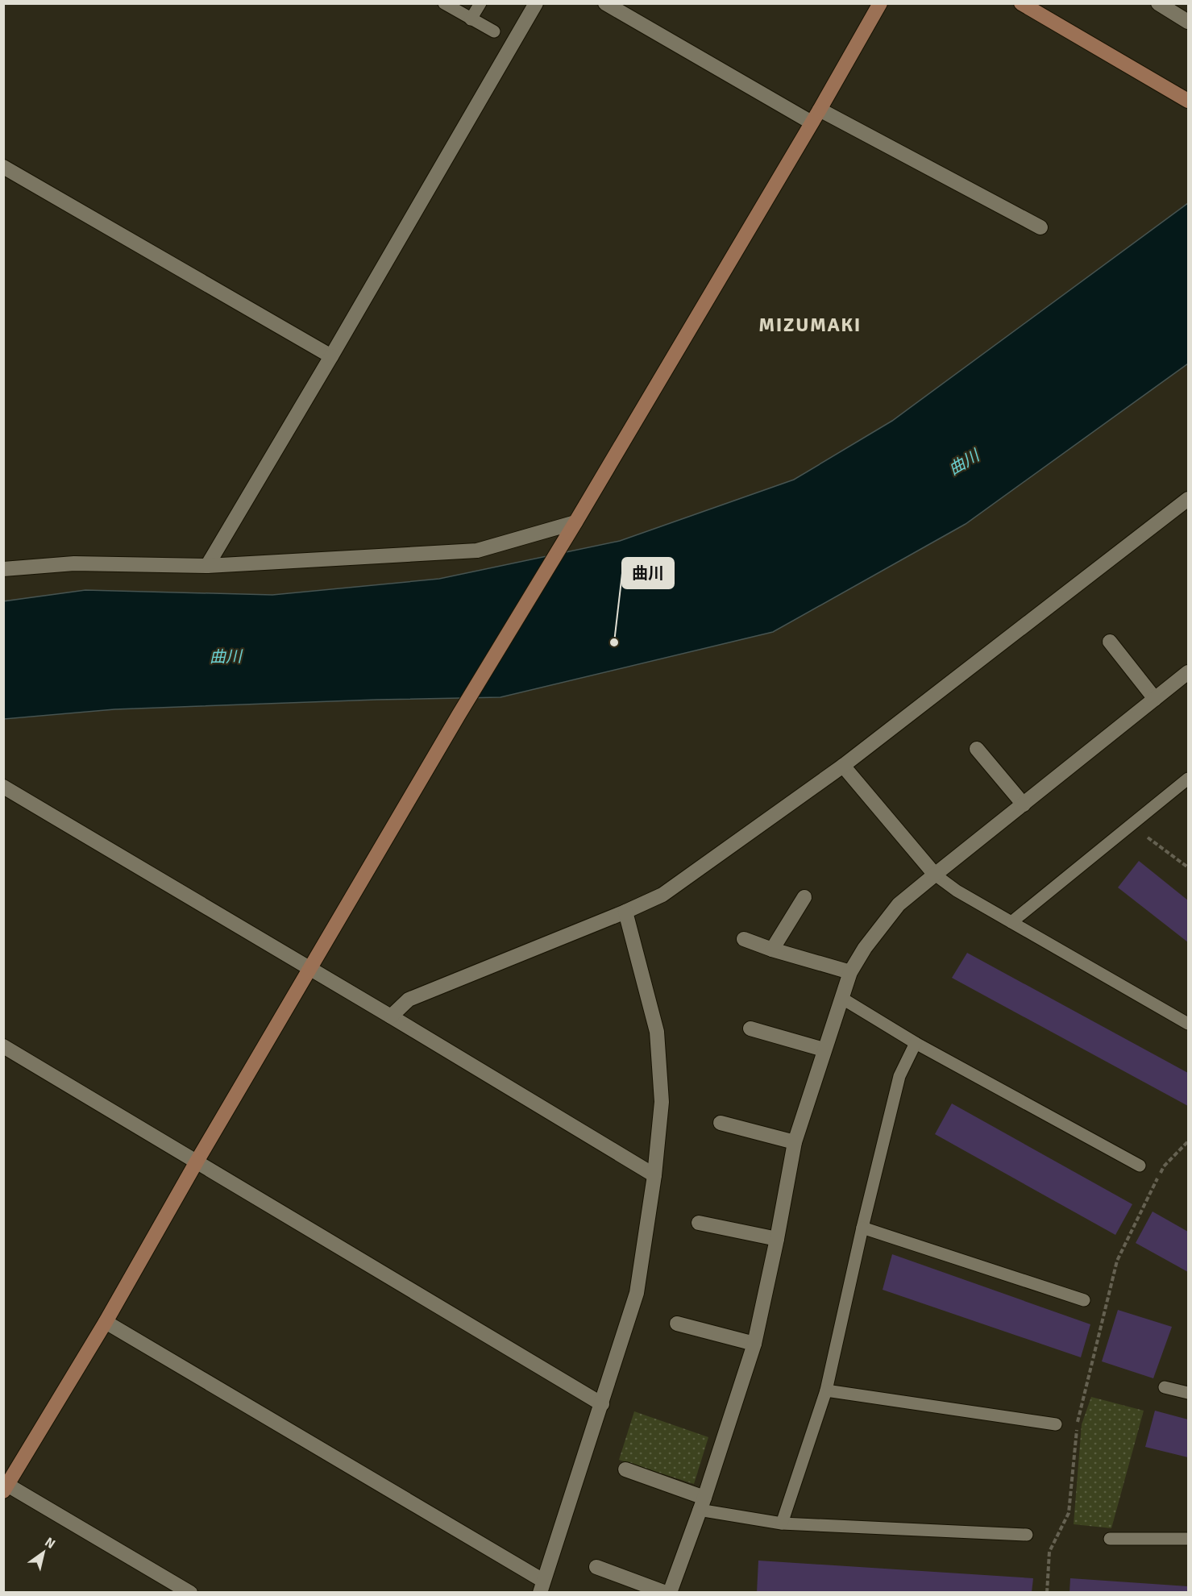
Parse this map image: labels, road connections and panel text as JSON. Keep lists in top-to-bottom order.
{
  "districts": ["MIZUMAKI"],
  "water": ["曲川"],
  "places": ["曲川"],
  "north": "top right"
}
